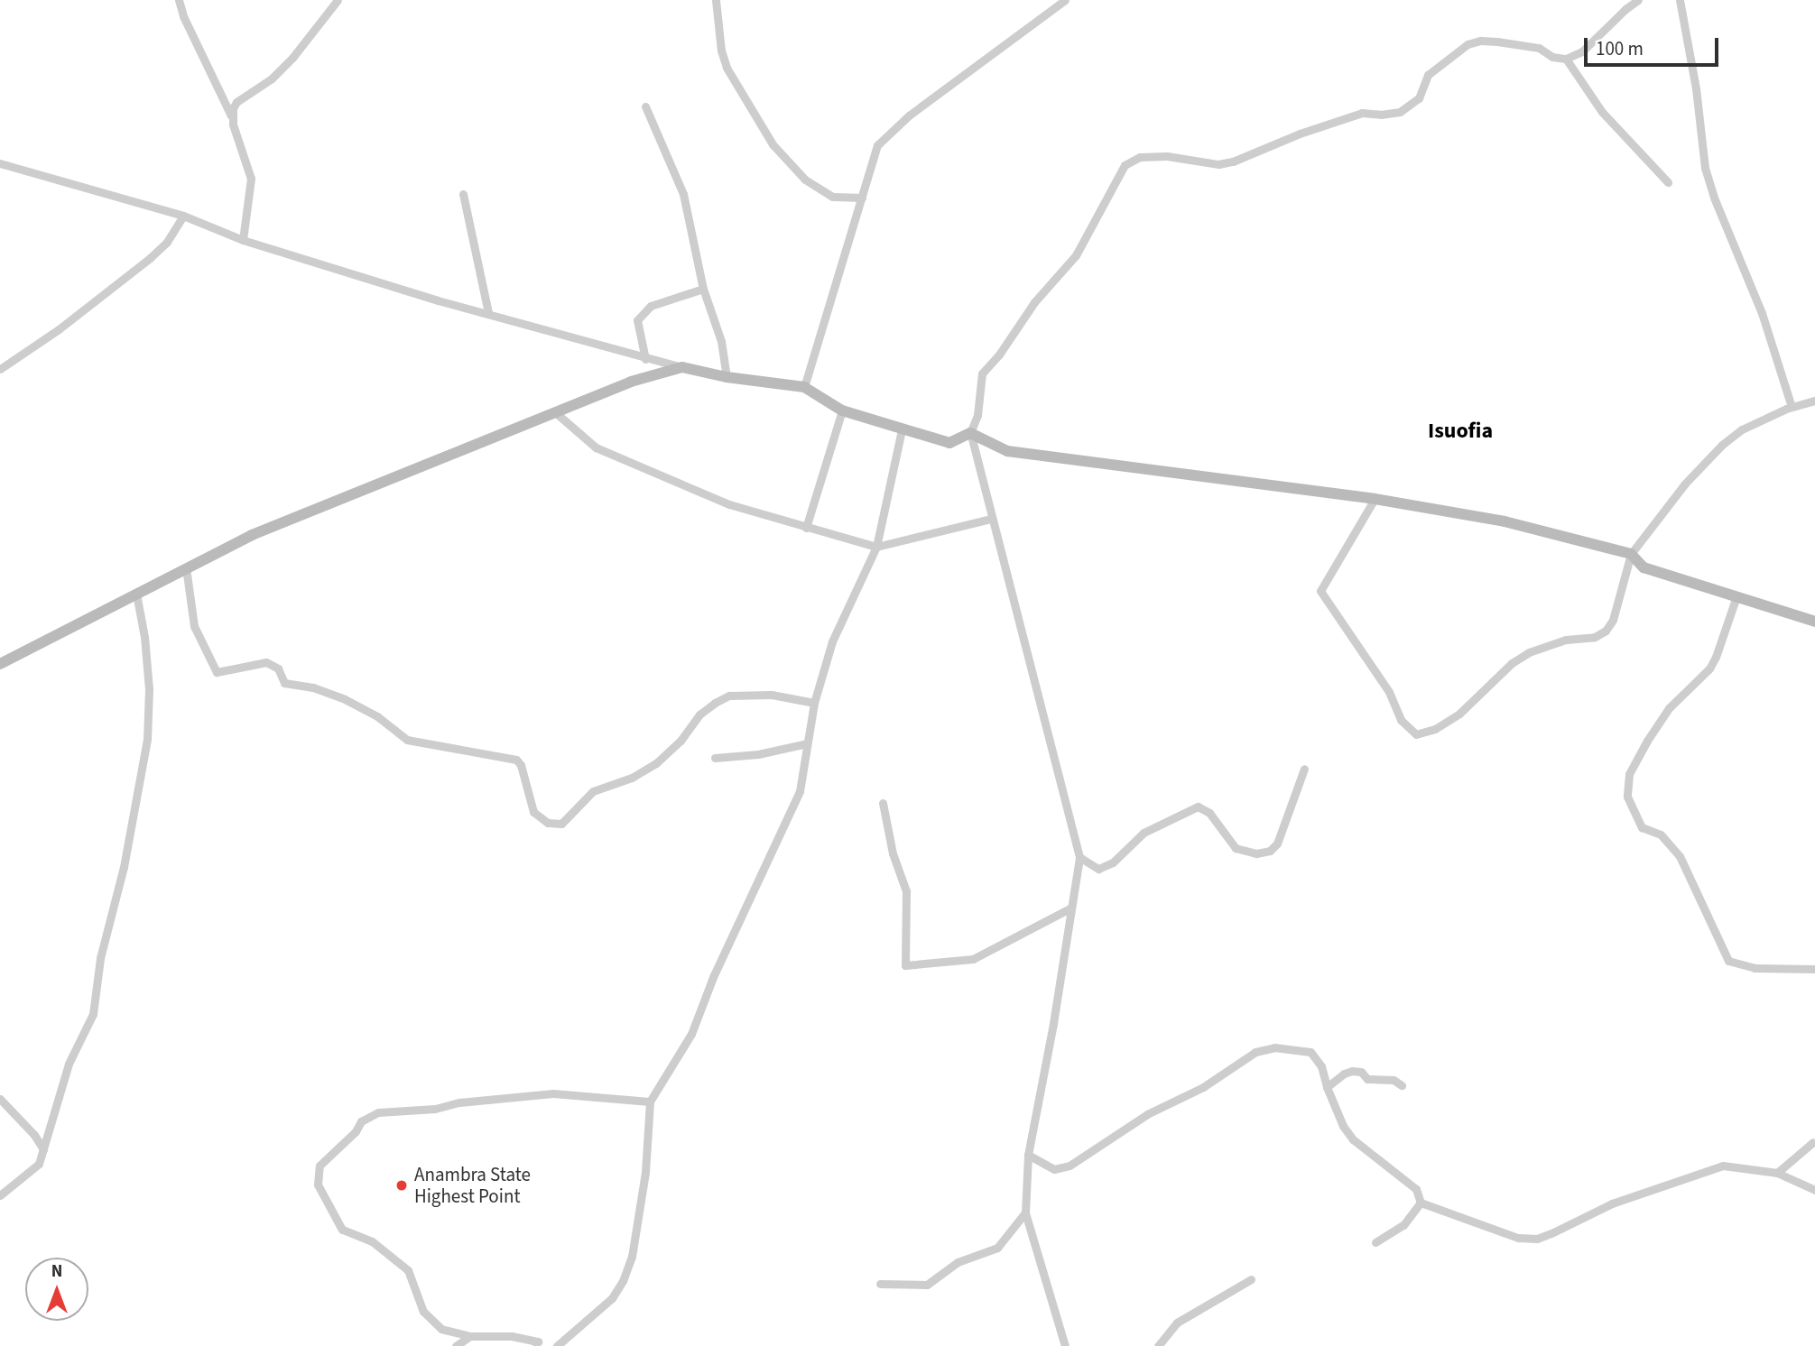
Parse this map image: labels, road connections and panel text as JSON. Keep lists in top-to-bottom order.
{
  "districts": ["Isuofia"],
  "places": ["Anambra State Highest Point"],
  "scale_bar": "100 m",
  "north": "top"
}
